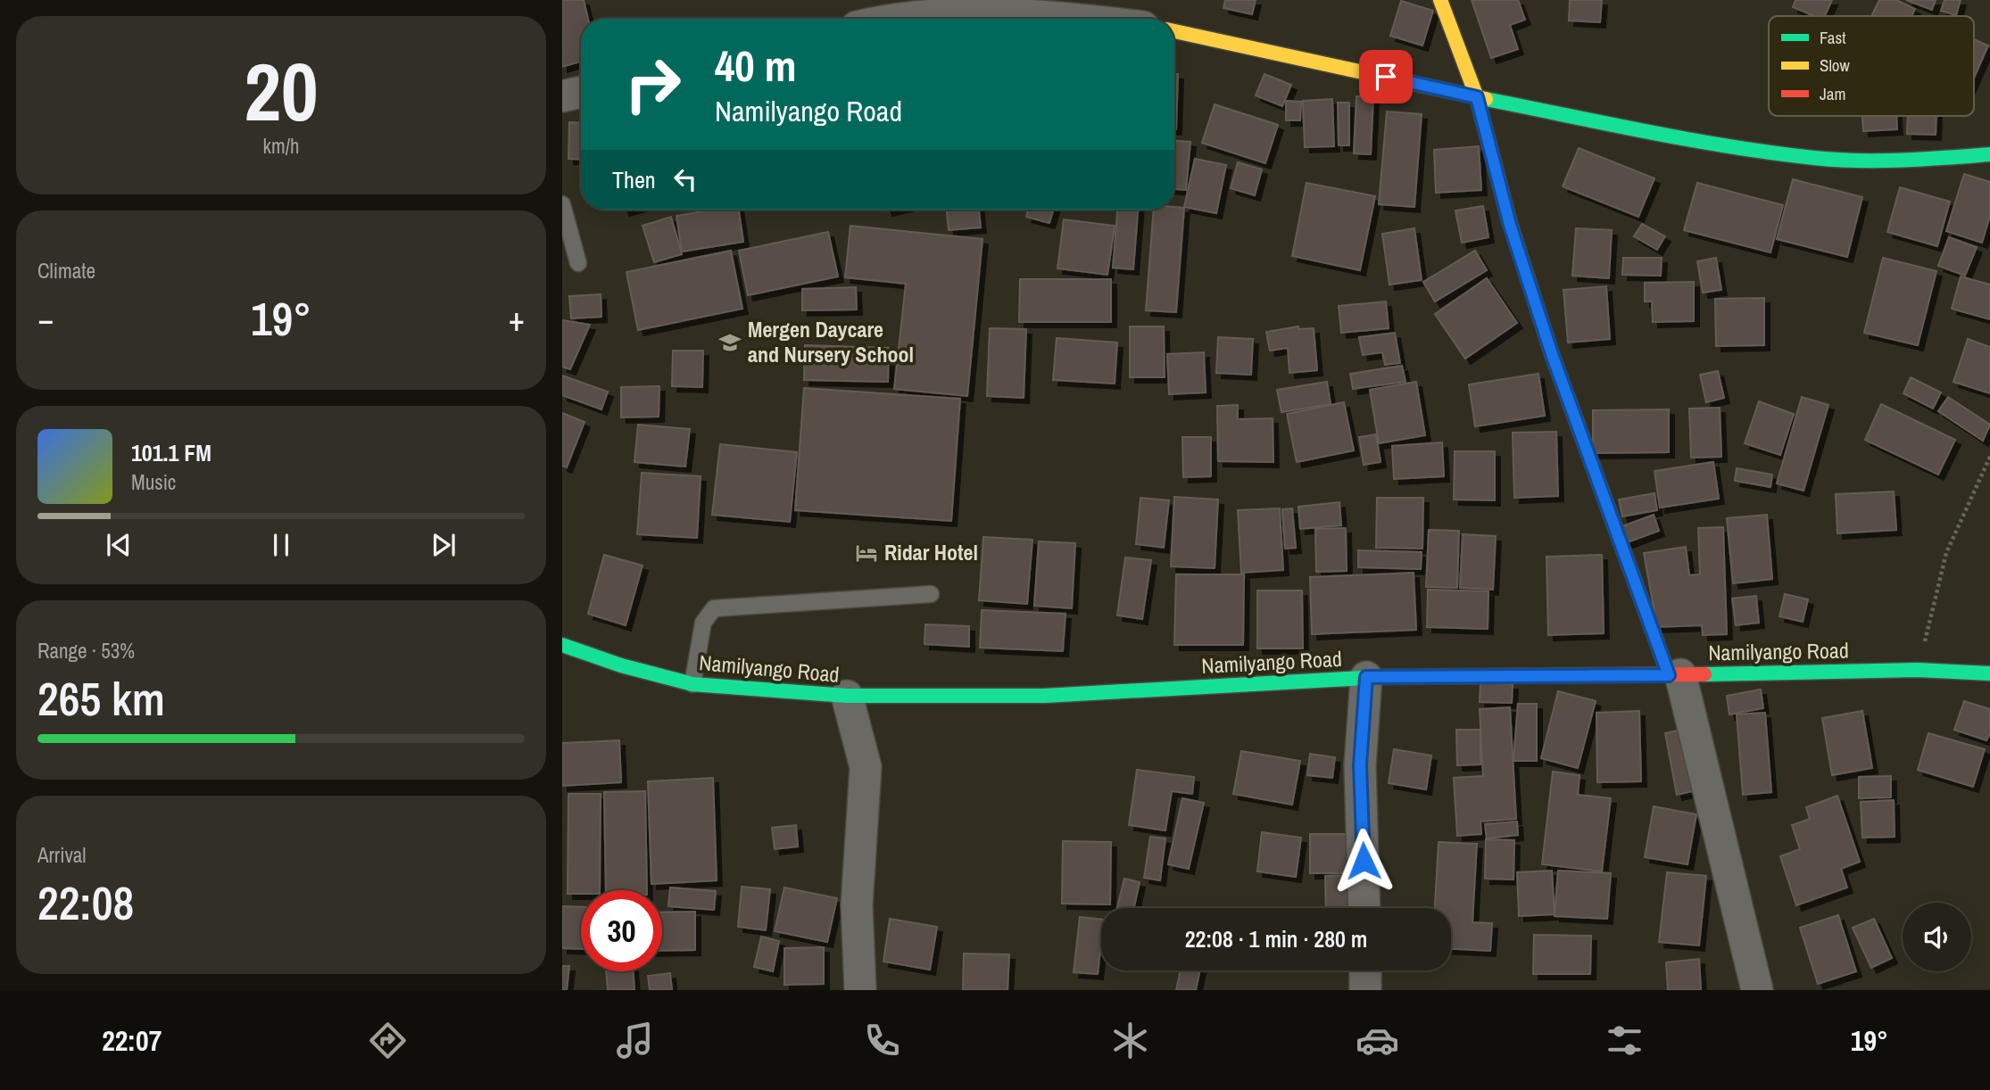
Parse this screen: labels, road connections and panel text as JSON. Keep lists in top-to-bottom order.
{
  "streets": {
    "street": ["Namilyango Road"]
  },
  "places": {
    "school or university": ["Mergen Daycare and Nursery School"],
    "hotel": ["Ridar Hotel"]
  },
  "legend": ["Fast", "Slow", "Jam"],
  "page": {
    "tile": [
      ["20", "km/h"],
      "Climate",
      ["Range · 53%", "265 km"],
      ["Arrival", "22:08"]
    ],
    "turn": ["40 m", "Namilyango Road"],
    "then": "Then",
    "heat": ["−", "19°", "+"],
    "song": ["101.1 FM", "Music"],
    "limit": "30",
    "trip": "22:08 · 1 min · 280 m",
    "tabs": ["22:07", "19°"]
  }
}
